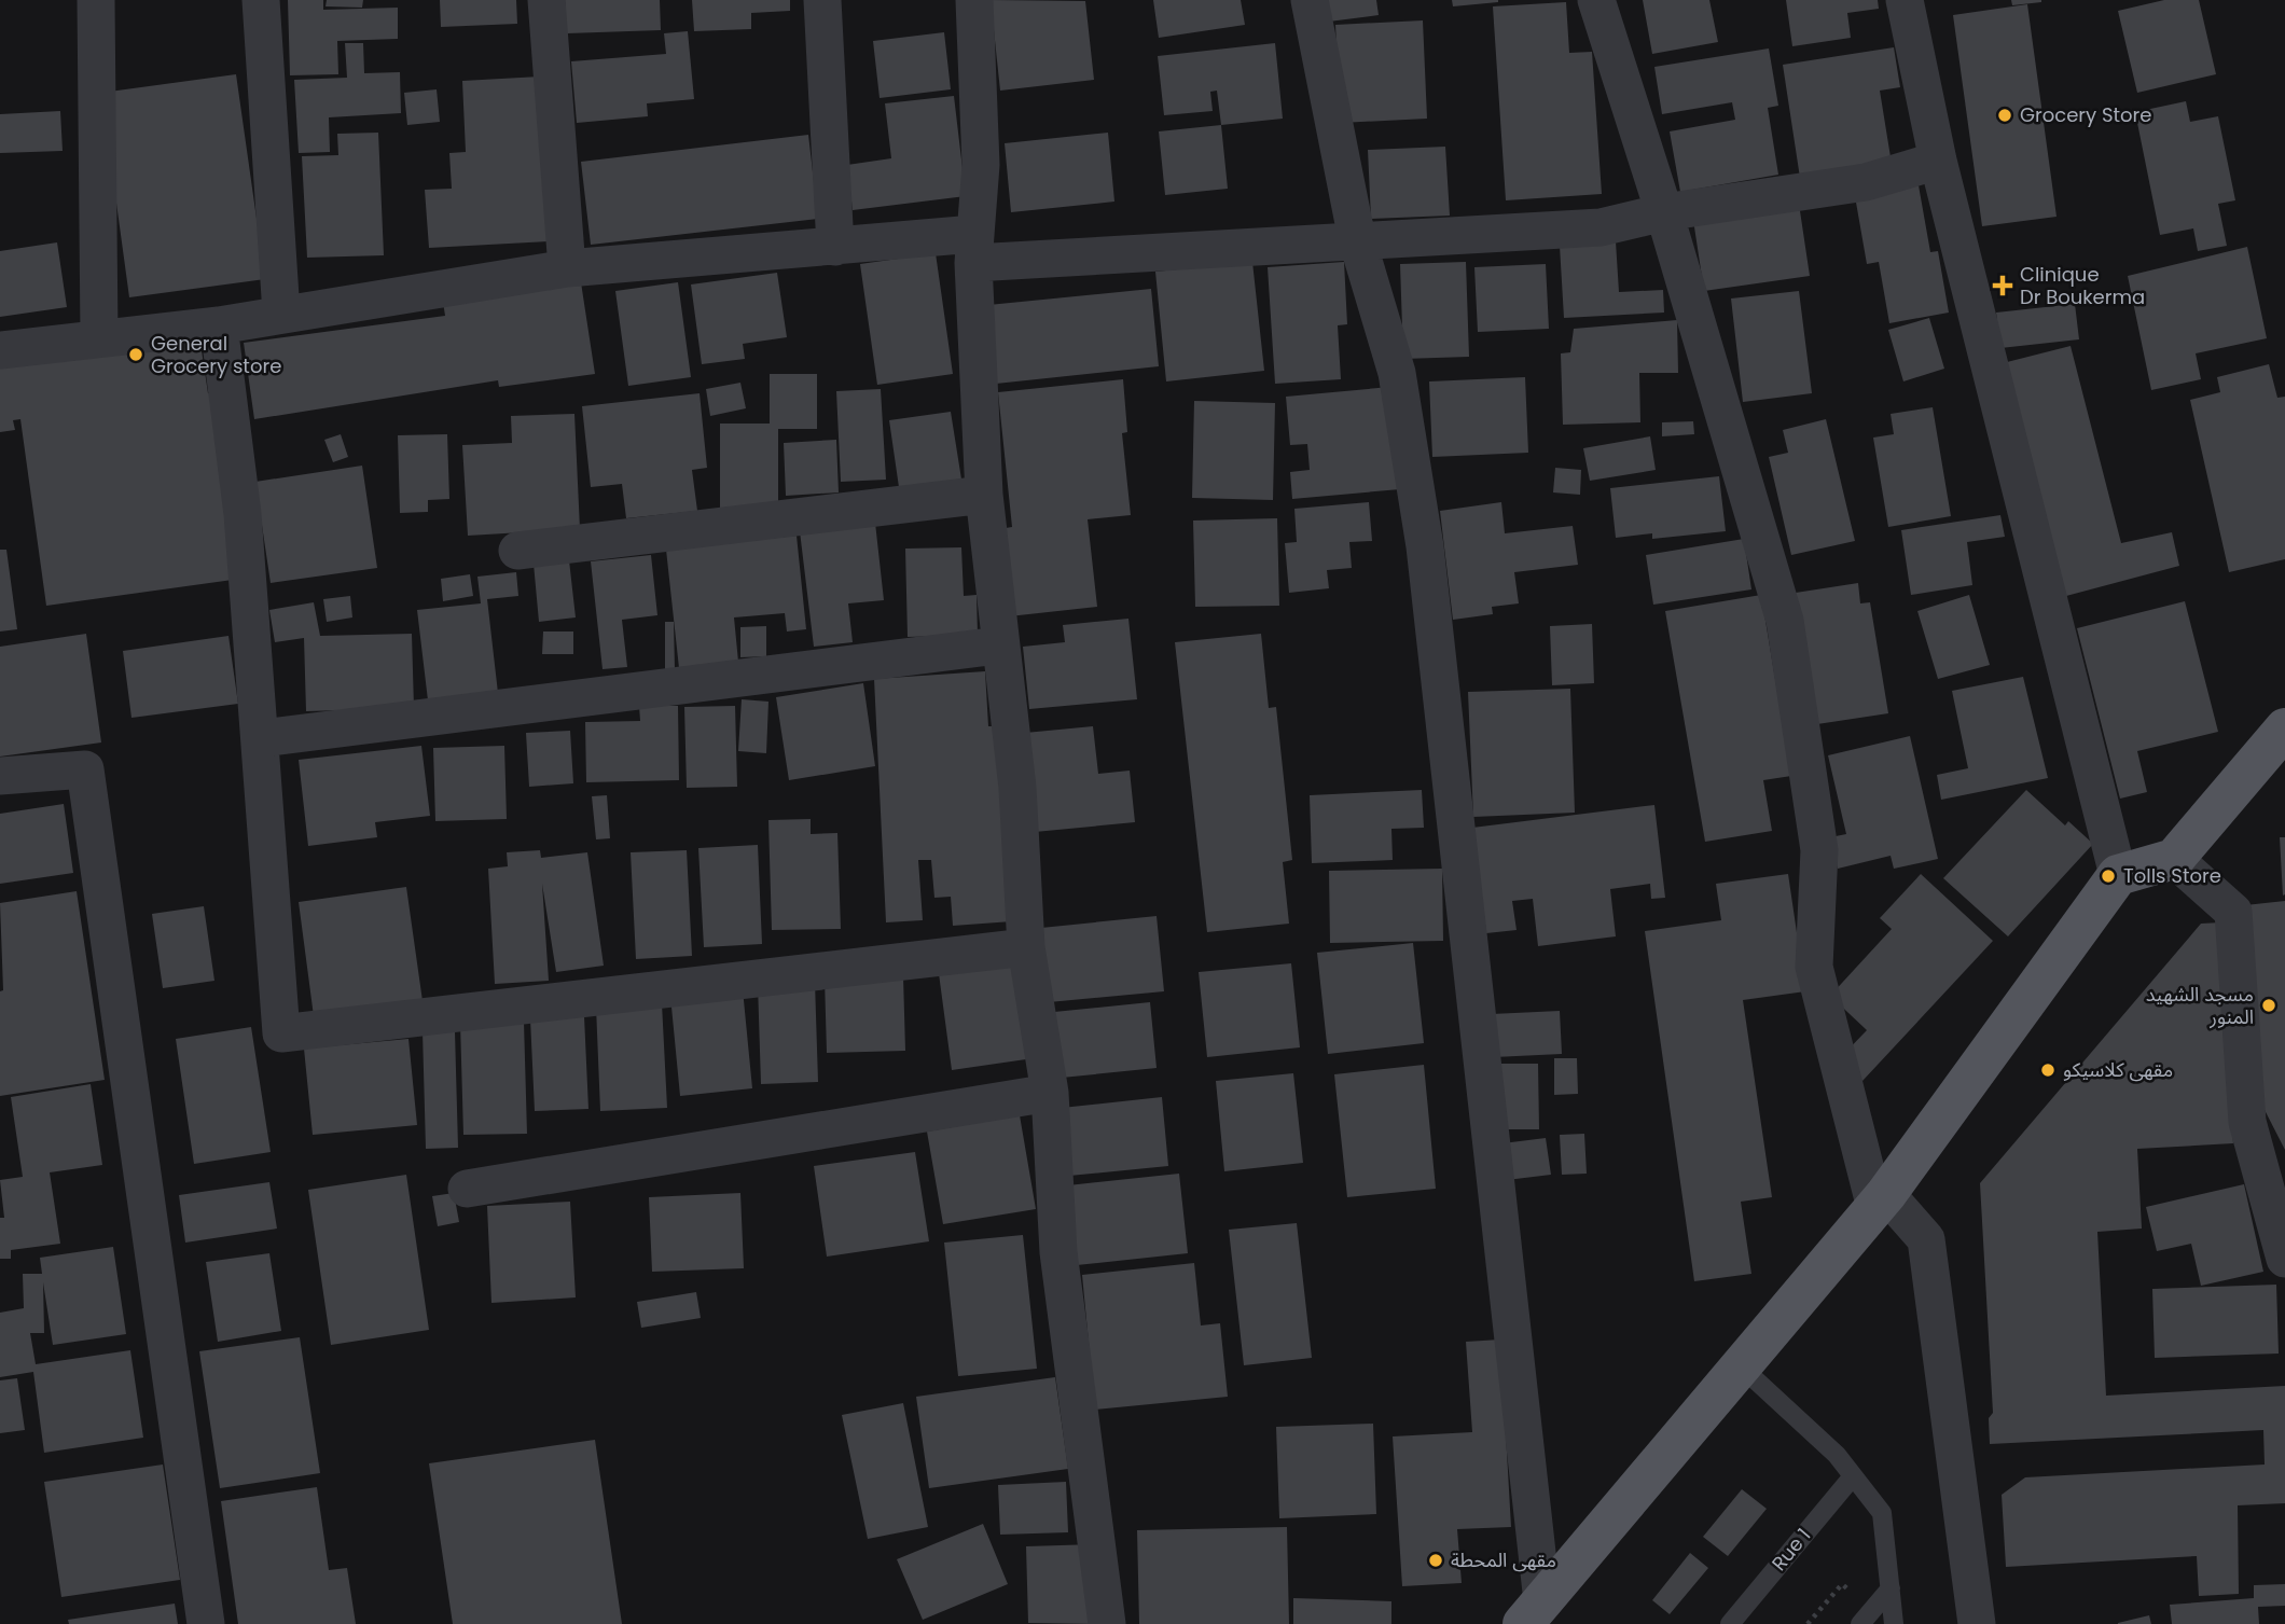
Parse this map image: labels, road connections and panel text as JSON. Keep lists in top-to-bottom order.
{
  "streets": {
    "lane": ["Rue 1"]
  },
  "places": {
    "other": [
      "Grocery Store",
      "General Grocery store",
      "Tolls Store",
      "مسجد الشهيد المنور",
      "مقهى كلاسيكو",
      "مقهى المحطة"
    ],
    "health": ["Clinique Dr Boukerma"]
  }
}
